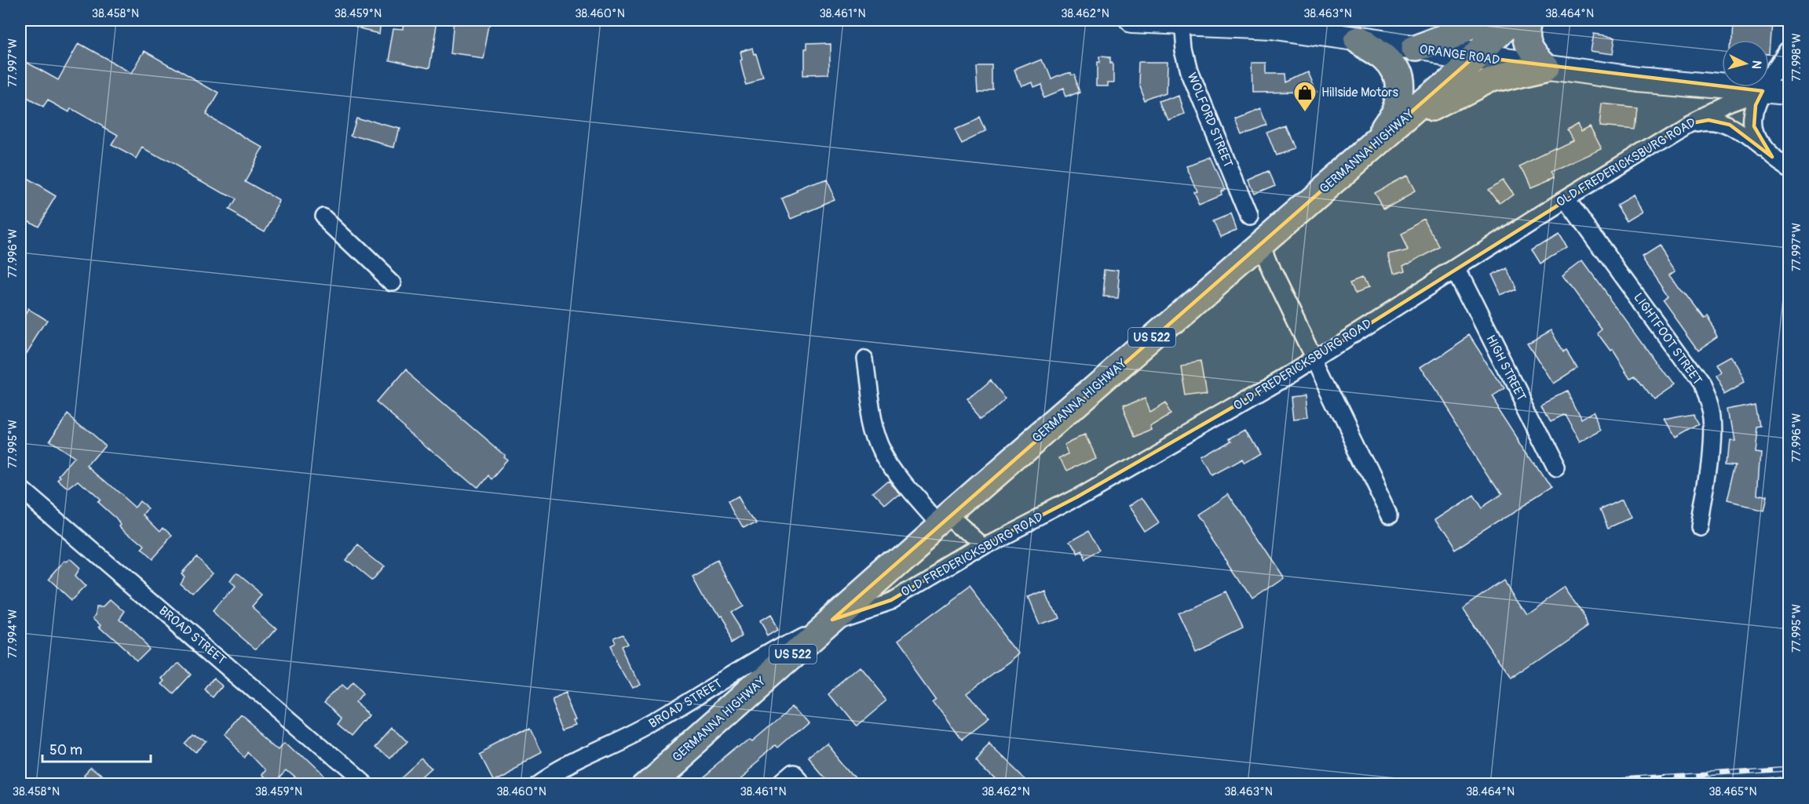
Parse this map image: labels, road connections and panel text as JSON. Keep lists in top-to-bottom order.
{
  "streets": {
    "main road": ["ORANGE ROAD", "GERMANNA HIGHWAY", "US 522"],
    "street": [
      "WOLFORD STREET",
      "OLD FREDERICKSBURG ROAD",
      "LIGHTFOOT STREET",
      "HIGH STREET",
      "BROAD STREET"
    ]
  },
  "crossings": [
    ["ORANGE ROAD", "WOLFORD STREET"],
    ["ORANGE ROAD", "GERMANNA HIGHWAY"],
    ["ORANGE ROAD", "OLD FREDERICKSBURG ROAD"],
    ["GERMANNA HIGHWAY", "OLD FREDERICKSBURG ROAD"],
    ["GERMANNA HIGHWAY", "BROAD STREET"],
    ["OLD FREDERICKSBURG ROAD", "LIGHTFOOT STREET"],
    ["OLD FREDERICKSBURG ROAD", "HIGH STREET"],
    ["OLD FREDERICKSBURG ROAD", "BROAD STREET"]
  ],
  "places": {
    "shop": ["Hillside Motors"]
  },
  "scale_bar": "50 m",
  "north": "right",
  "coordinates": [
    "38.458°N",
    "38.459°N",
    "38.460°N",
    "38.461°N",
    "38.462°N",
    "38.463°N",
    "38.464°N",
    "77.998°W",
    "77.997°W",
    "77.996°W",
    "77.995°W",
    "77.994°W",
    "38.465°N"
  ]
}
